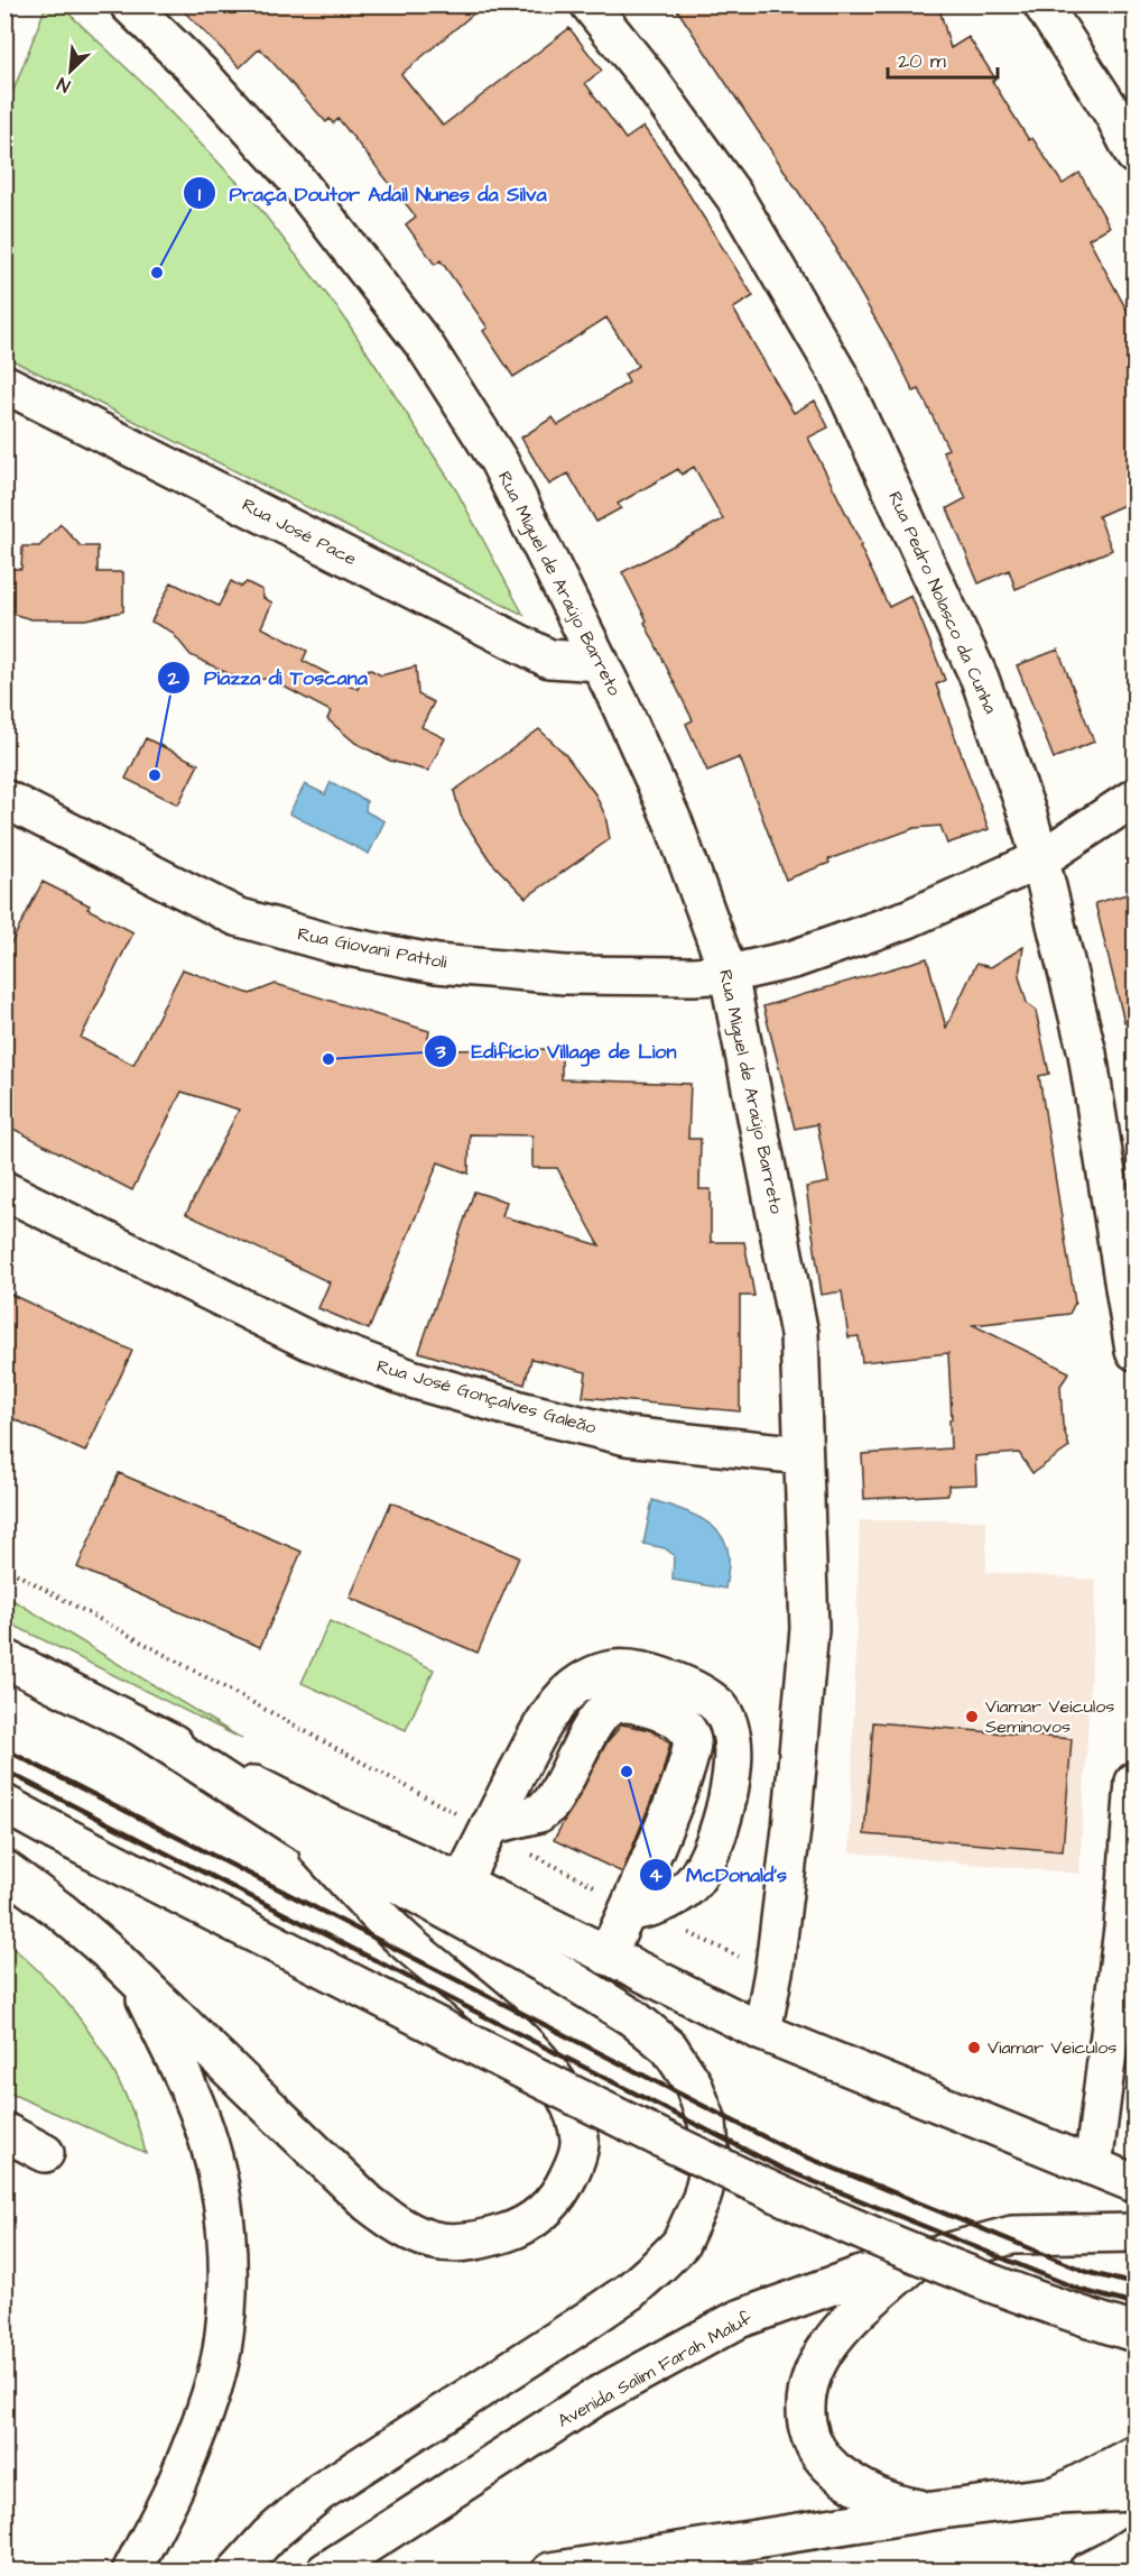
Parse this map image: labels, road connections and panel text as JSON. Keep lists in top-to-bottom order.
{
  "streets": {
    "main road": [
      "Rua José Pace",
      "Rua Miguel de Araújo Barreto",
      "Rua Pedro Nolasco da Cunha",
      "Rua Giovani Pattoli",
      "Rua José Gonçalves Galeão",
      "Avenida Salim Farah Maluf"
    ]
  },
  "crossings": [
    ["Rua José Pace", "Rua Miguel de Araújo Barreto"],
    ["Rua Miguel de Araújo Barreto", "Rua Giovani Pattoli"],
    ["Rua Miguel de Araújo Barreto", "Rua José Gonçalves Galeão"],
    ["Rua Pedro Nolasco da Cunha", "Rua Giovani Pattoli"]
  ],
  "places": [
    "Praça Doutor Adail Nunes da Silva",
    "Piazza di Toscana",
    "Edifício Village de Lion",
    "Viamar Veículos Seminovos",
    "McDonald's",
    "Viamar Veiculos"
  ],
  "scale_bar": "20 m",
  "north": "bottom left"
}
